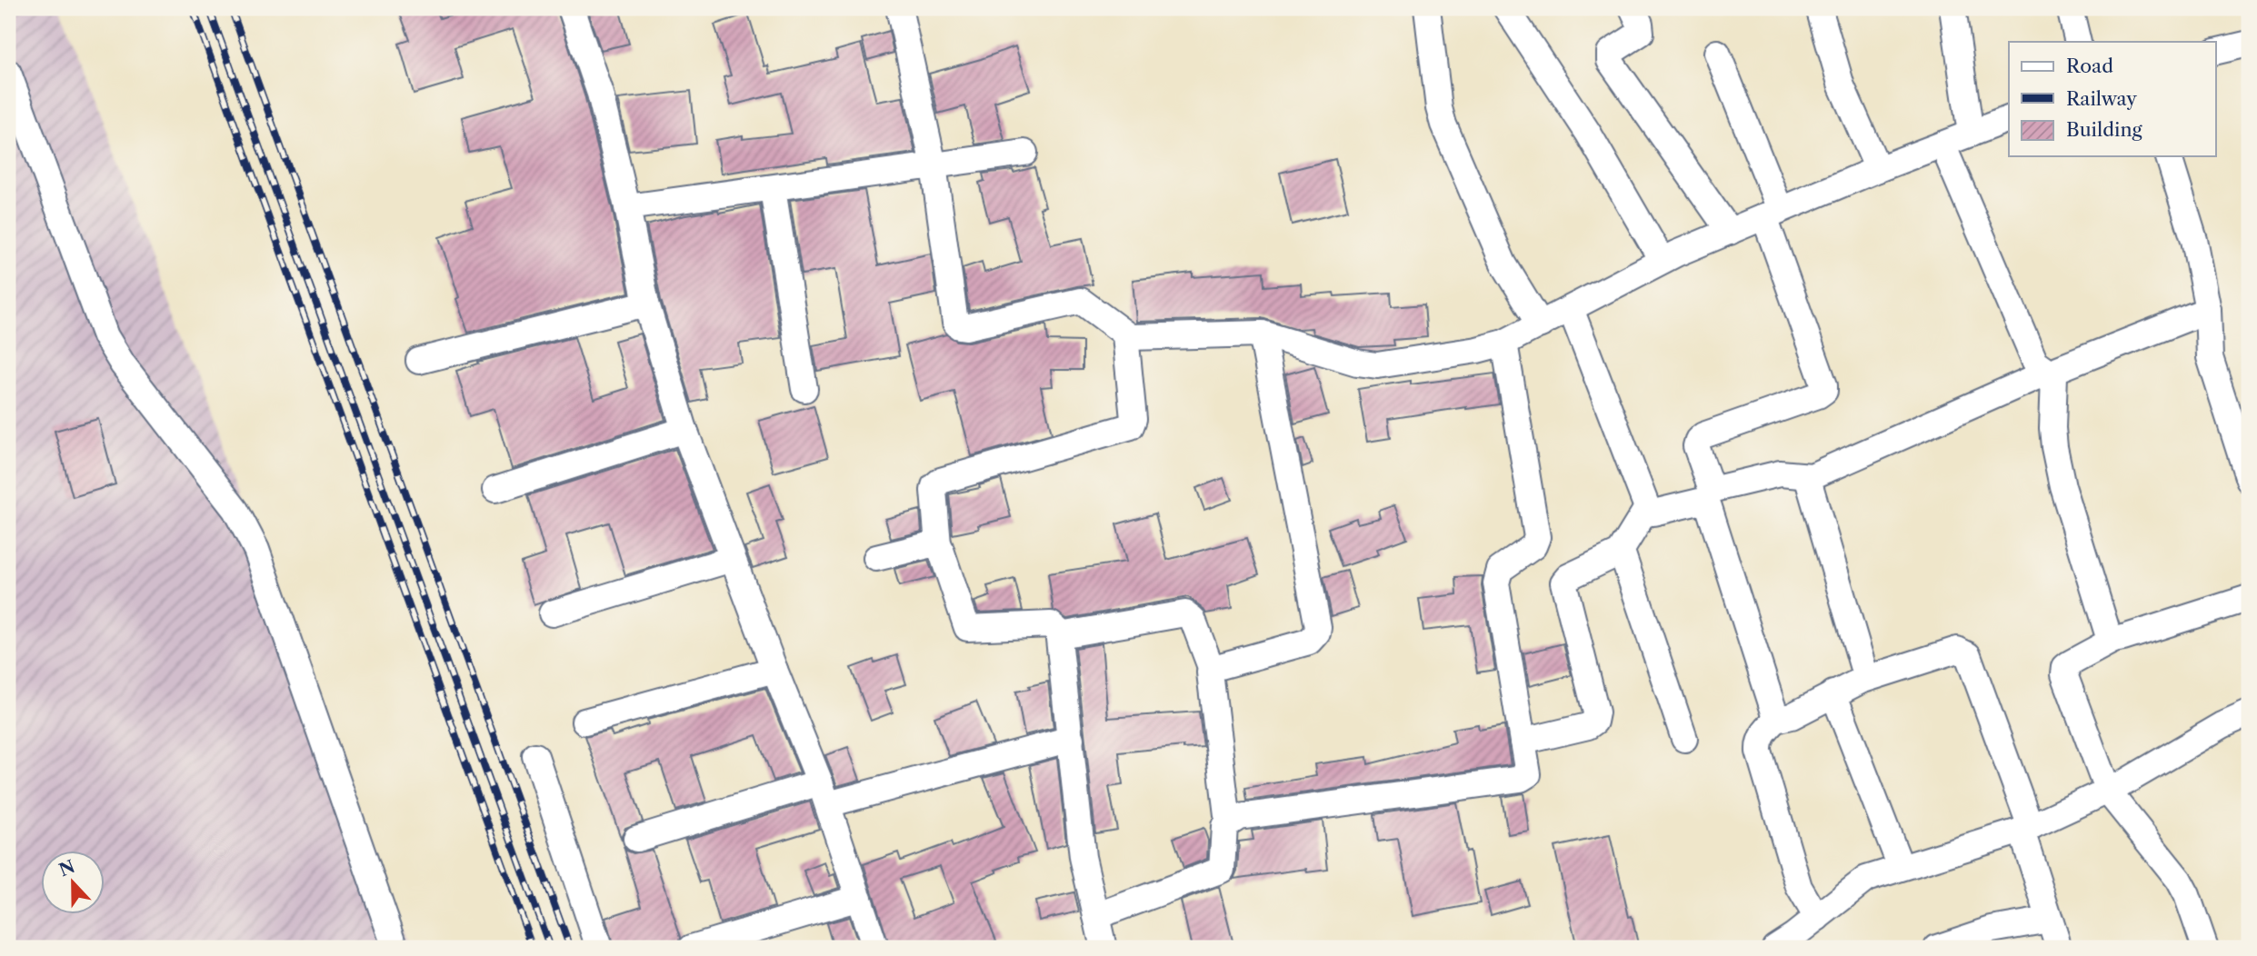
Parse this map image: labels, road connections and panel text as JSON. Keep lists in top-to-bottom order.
{
  "legend": ["Road", "Railway", "Building"],
  "north": "top"
}
